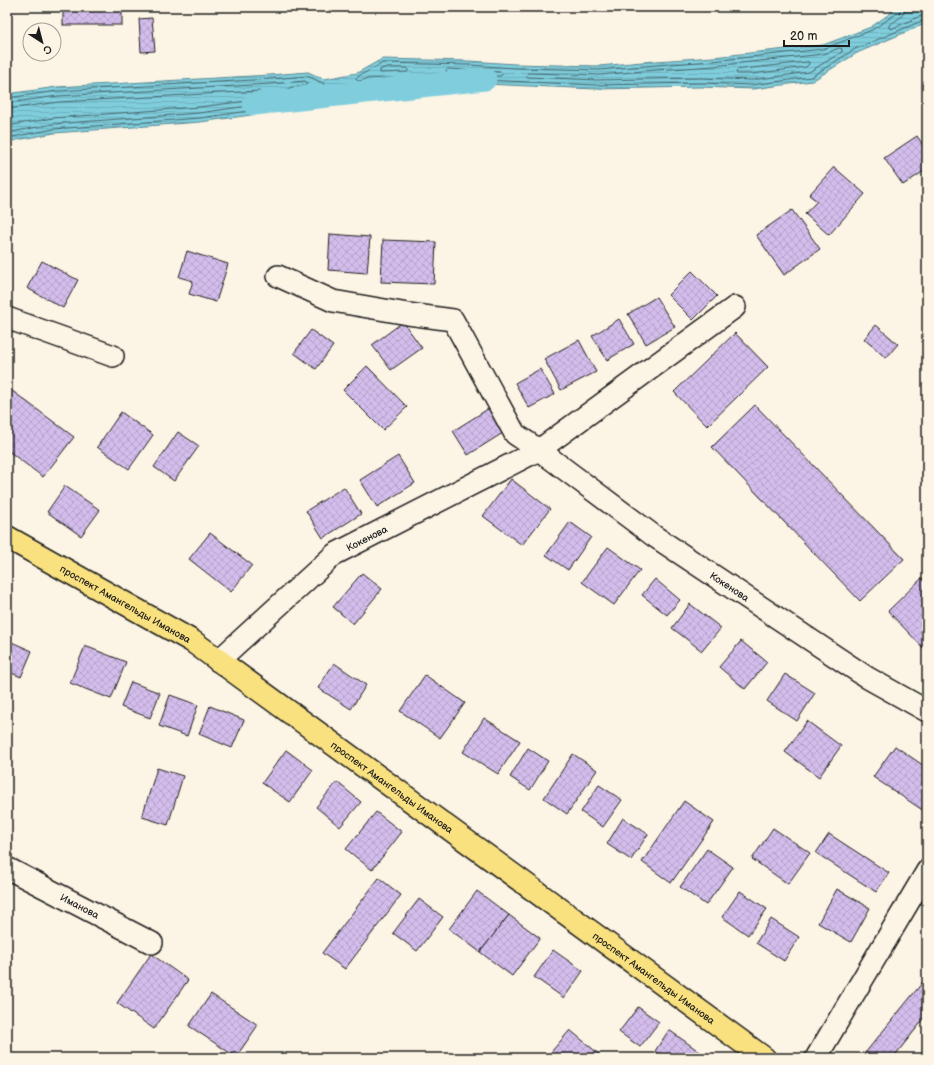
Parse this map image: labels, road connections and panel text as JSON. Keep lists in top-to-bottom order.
{
  "streets": {
    "main road": ["проспект Амангельды Иманова"],
    "street": ["Кокенова", "Иманова"]
  },
  "crossings": [
    ["Кокенова", "проспект Амангельды Иманова"]
  ],
  "scale_bar": "20 m",
  "north": "bottom right"
}
